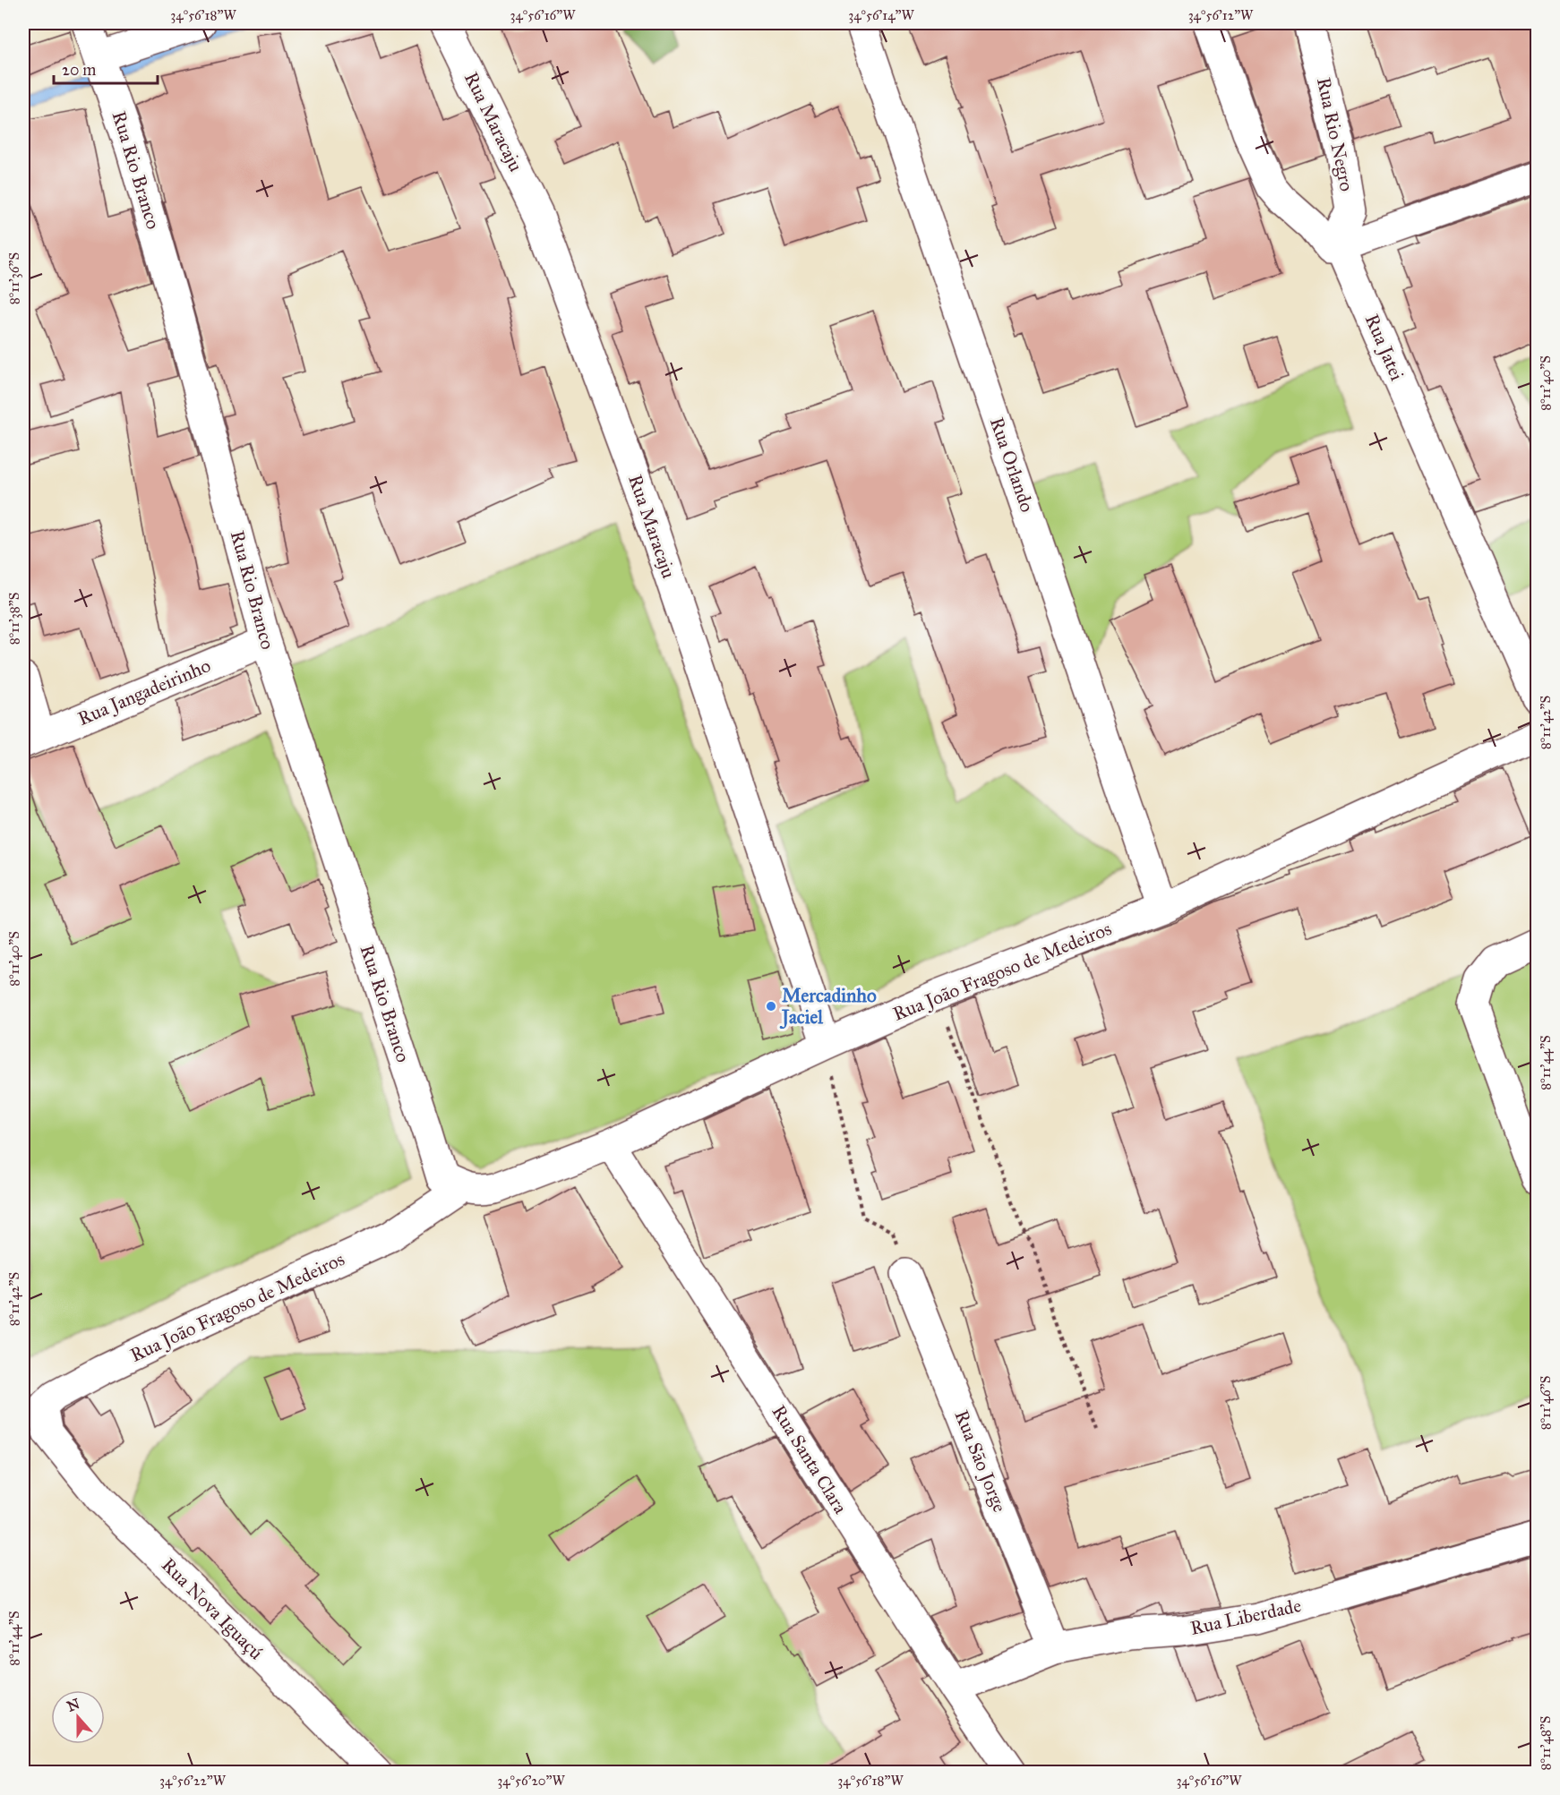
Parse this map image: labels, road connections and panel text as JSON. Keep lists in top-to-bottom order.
{
  "streets": {
    "street": [
      "Rua Maracaju",
      "Rua Rio Negro",
      "Rua Rio Branco",
      "Rua Jatei",
      "Rua Orlando",
      "Rua Jangadeirinho",
      "Rua João Fragoso de Medeiros",
      "Rua Santa Clara",
      "Rua São Jorge",
      "Rua Nova Iguaçú",
      "Rua Liberdade"
    ]
  },
  "crossings": [
    ["Rua Maracaju", "Rua João Fragoso de Medeiros"],
    ["Rua Rio Negro", "Rua Jatei"],
    ["Rua Rio Branco", "Rua Jangadeirinho"],
    ["Rua Rio Branco", "Rua João Fragoso de Medeiros"],
    ["Rua Orlando", "Rua João Fragoso de Medeiros"],
    ["Rua João Fragoso de Medeiros", "Rua Santa Clara"],
    ["Rua João Fragoso de Medeiros", "Rua Nova Iguaçú"],
    ["Rua Santa Clara", "Rua Liberdade"],
    ["Rua São Jorge", "Rua Liberdade"]
  ],
  "places": ["Mercadinho Jaciel"],
  "scale_bar": "20 m",
  "north": "top",
  "coordinates": [
    "34°56'18\"W",
    "34°56'16\"W",
    "34°56'14\"W",
    "34°56'12\"W",
    "8°11'36\"S",
    "8°11'40\"S",
    "8°11'38\"S",
    "8°11'42\"S",
    "8°11'44\"S",
    "8°11'46\"S",
    "8°11'48\"S",
    "34°56'22\"W",
    "34°56'20\"W"
  ]
}
